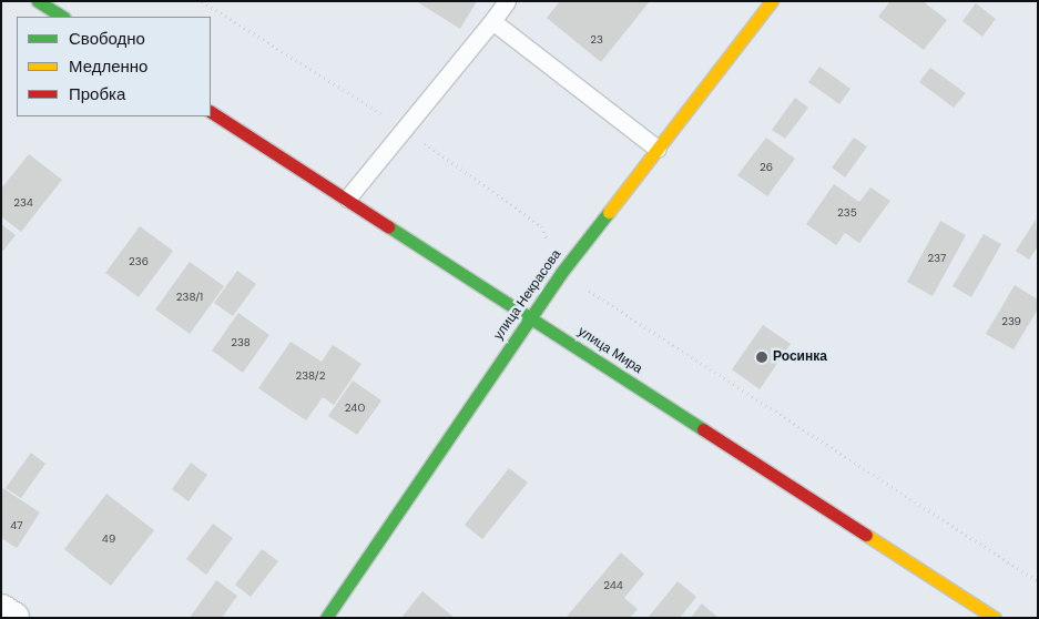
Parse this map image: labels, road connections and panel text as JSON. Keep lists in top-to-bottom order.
{
  "streets": {
    "street": ["улица Некрасова", "улица Мира"]
  },
  "crossings": [
    ["улица Некрасова", "улица Мира"]
  ],
  "places": ["Росинка"],
  "house_numbers": [
    "23",
    "26",
    "234",
    "235",
    "237",
    "236",
    "238/1",
    "239",
    "238",
    "238/2",
    "240",
    "47",
    "49",
    "244"
  ],
  "legend": ["Свободно", "Медленно", "Пробка"]
}
